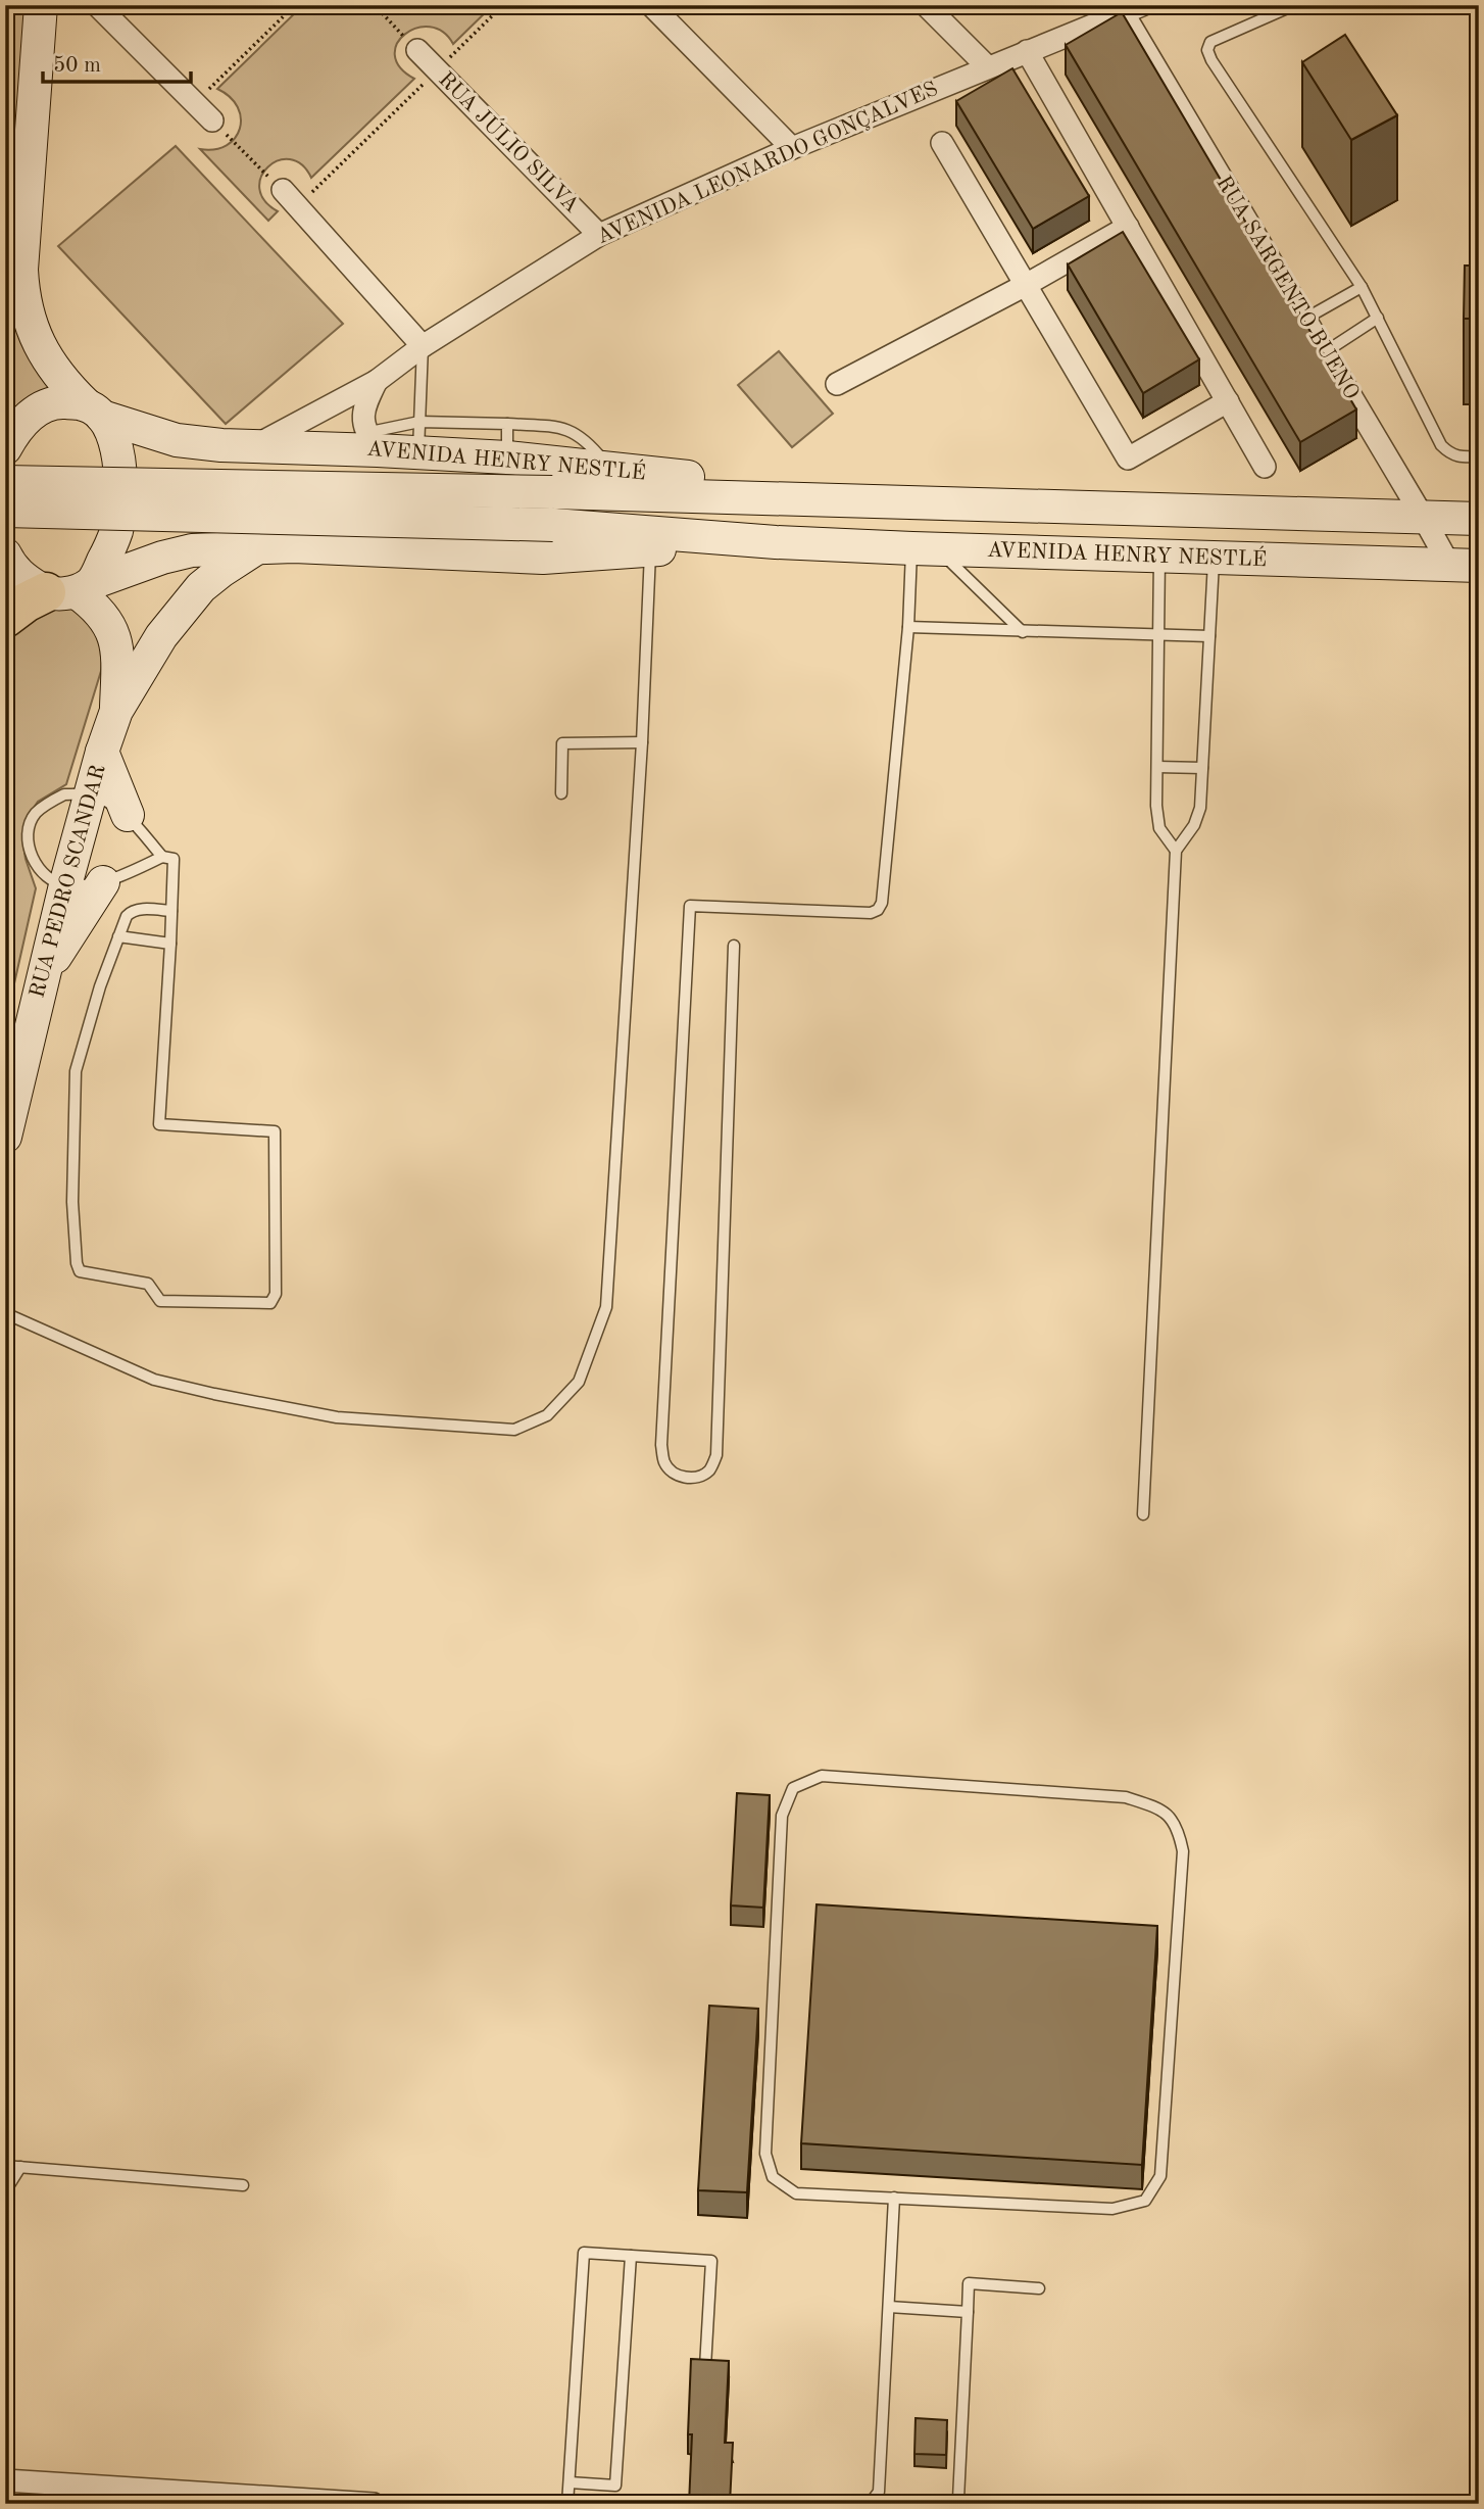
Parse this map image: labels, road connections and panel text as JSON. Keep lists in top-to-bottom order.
{
  "streets": {
    "street": [
      "RUA JÚLIO SILVA",
      "AVENIDA LEONARDO GONÇALVES",
      "RUA SARGENTO BUENO",
      "AVENIDA HENRY NESTLÉ",
      "RUA PEDRO SCANDAR"
    ]
  },
  "crossings": [
    ["RUA JÚLIO SILVA", "AVENIDA LEONARDO GONÇALVES"],
    ["AVENIDA LEONARDO GONÇALVES", "RUA SARGENTO BUENO"],
    ["AVENIDA LEONARDO GONÇALVES", "AVENIDA HENRY NESTLÉ"],
    ["RUA SARGENTO BUENO", "AVENIDA HENRY NESTLÉ"],
    ["AVENIDA HENRY NESTLÉ", "RUA PEDRO SCANDAR"]
  ],
  "scale_bar": "50 m"
}
